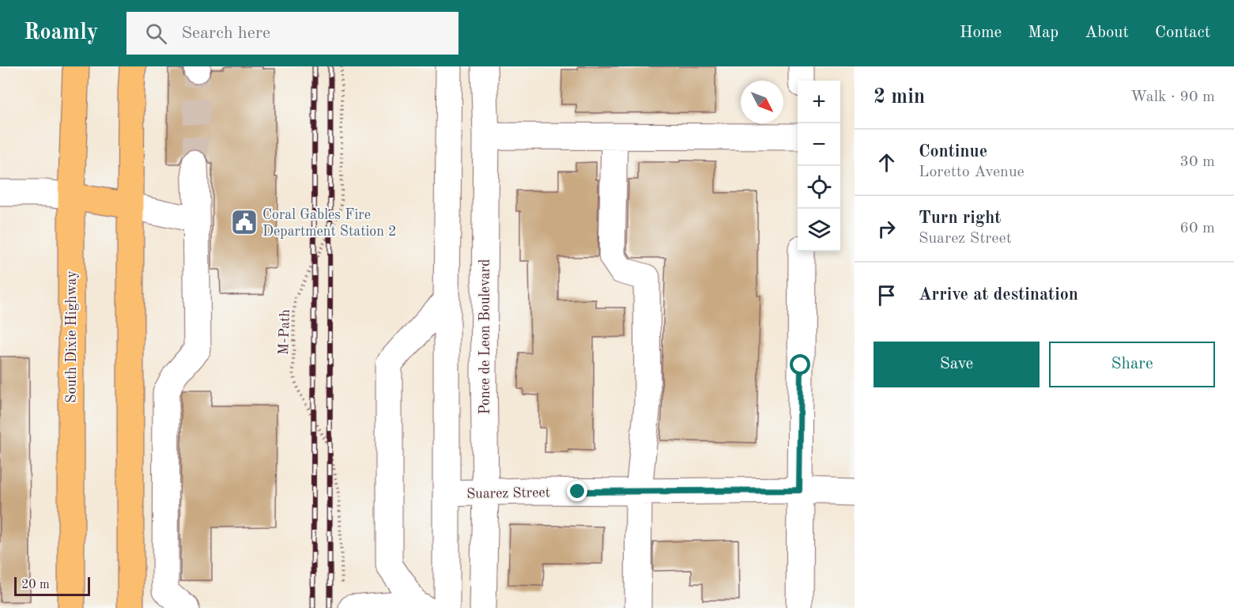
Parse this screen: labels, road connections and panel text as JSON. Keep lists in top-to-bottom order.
{
  "streets": {
    "highway": ["South Dixie Highway"],
    "street": ["Ponce de Leon Boulevard", "Suarez Street"],
    "path": ["M-Path"]
  },
  "crossings": [
    ["Ponce de Leon Boulevard", "Suarez Street"]
  ],
  "places": {
    "public building": ["Coral Gables Fire Department Station 2"]
  },
  "scale_bar": "20 m",
  "north": "bottom right",
  "page": {
    "header": "Roamly",
    "search": "Search here",
    "nav": [
      "Home",
      "Map",
      "About",
      "Contact"
    ],
    "heading": ["2 min", "Walk · 90 m"],
    "map_buttons": ["+", "−"],
    "list": [
      ["Continue", "Loretto Avenue", "30 m"],
      ["Turn right", "Suarez Street", "60 m"],
      "Arrive at destination"
    ],
    "buttons": ["Save", "Share"],
    "scale": "20 m"
  }
}
